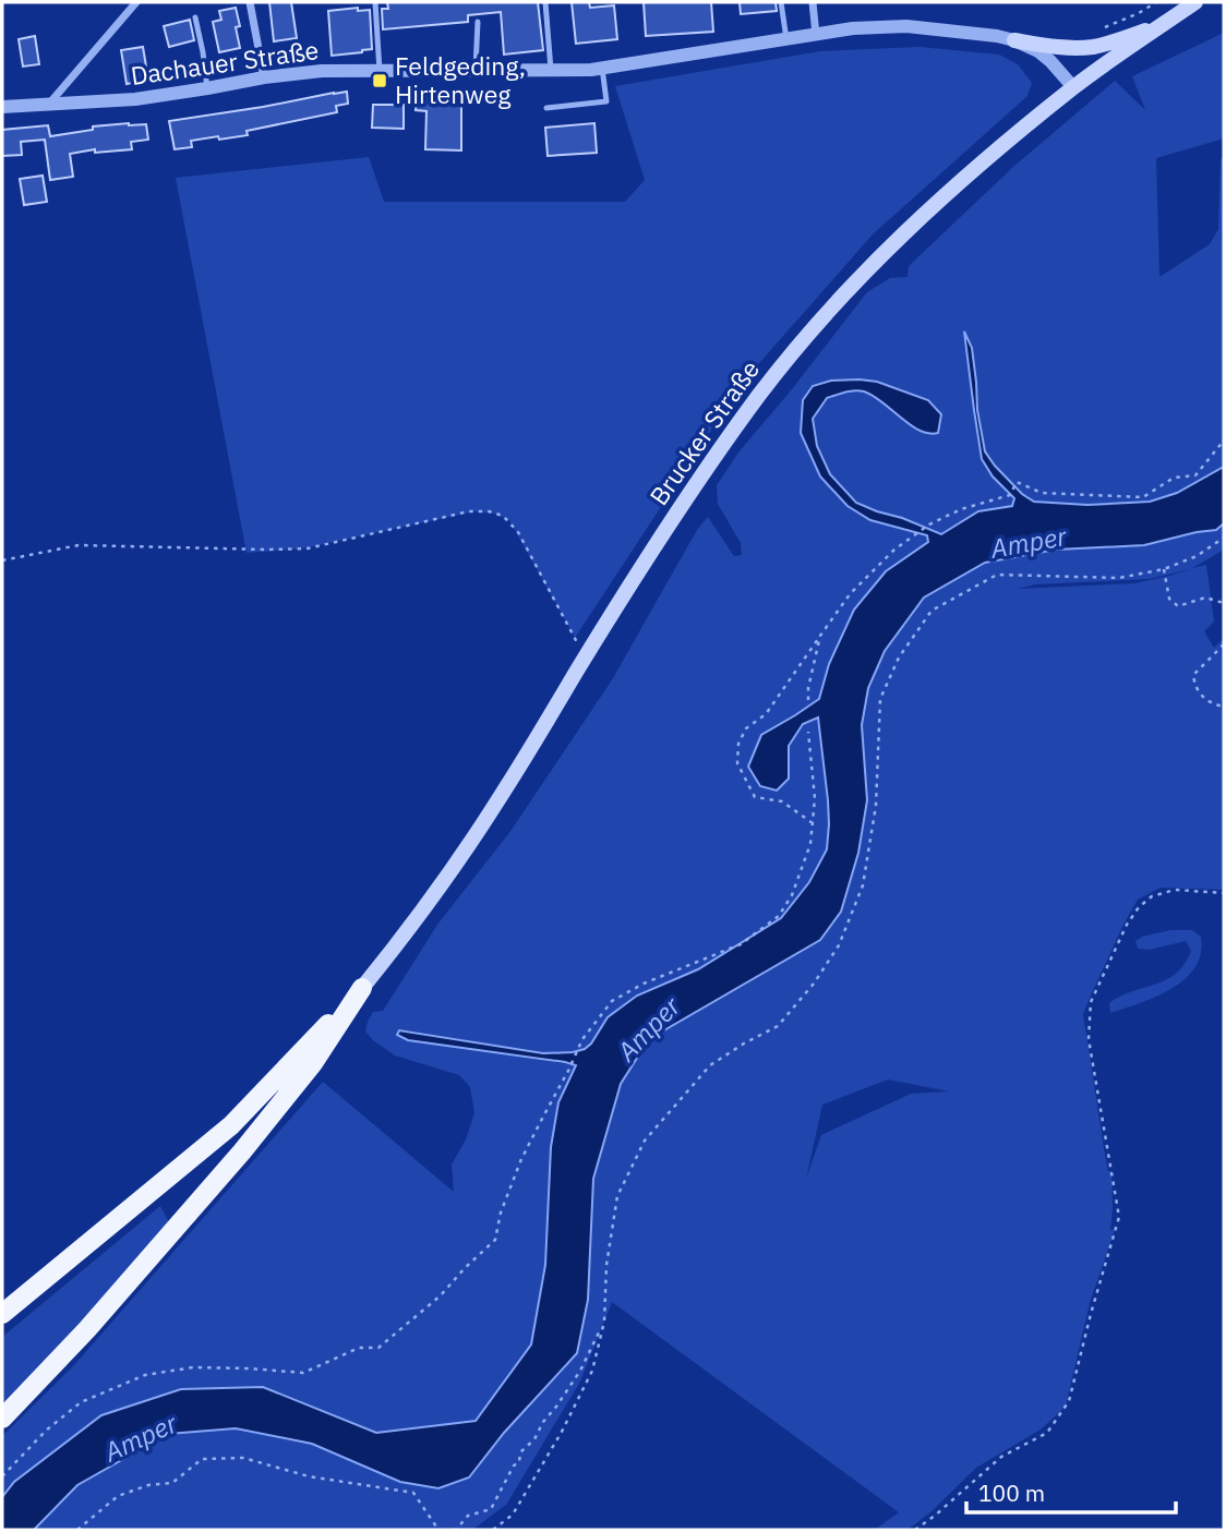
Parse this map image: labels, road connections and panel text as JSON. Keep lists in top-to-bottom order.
{
  "streets": {
    "main road": ["Brucker Straße"],
    "street": ["Dachauer Straße"]
  },
  "crossings": [
    ["Dachauer Straße", "Brucker Straße"]
  ],
  "water": ["Amper"],
  "places": {
    "transit": ["Feldgeding, Hirtenweg"]
  },
  "scale_bar": "100 m"
}
